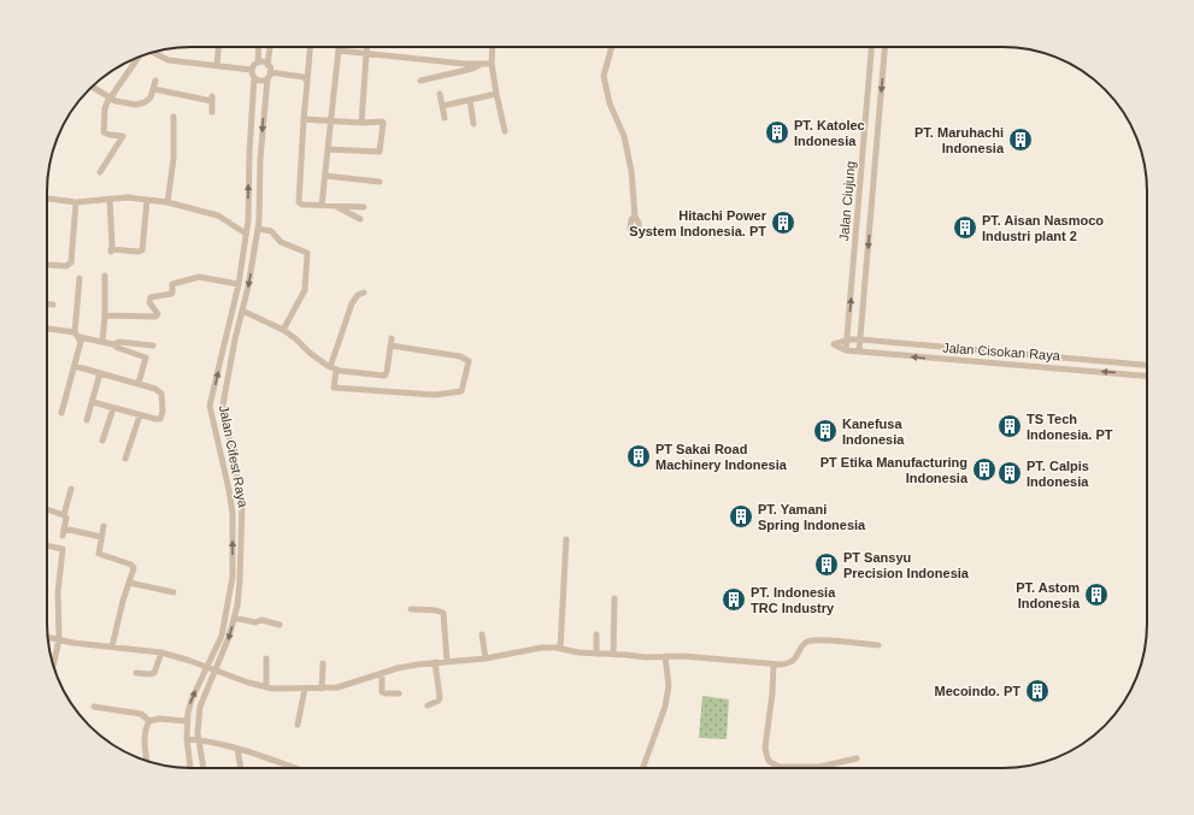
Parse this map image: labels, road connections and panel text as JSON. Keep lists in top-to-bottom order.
{
  "streets": {
    "street": ["Jalan Ciujung", "Jalan Cisokan Raya", "Jalan Cifest Raya"]
  },
  "crossings": [
    ["Jalan Ciujung", "Jalan Cisokan Raya"]
  ],
  "places": {
    "building": [
      "PT. Katolec Indonesia",
      "PT. Maruhachi Indonesia",
      "Hitachi Power System Indonesia. PT",
      "PT. Aisan Nasmoco Industri plant 2",
      "TS Tech Indonesia. PT",
      "Kanefusa Indonesia",
      "PT Sakai Road Machinery Indonesia",
      "PT Etika Manufacturing Indonesia",
      "PT. Calpis Indonesia",
      "PT. Yamani Spring Indonesia",
      "PT Sansyu Precision Indonesia",
      "PT. Astom Indonesia",
      "PT. Indonesia TRC Industry",
      "Mecoindo. PT"
    ]
  }
}
